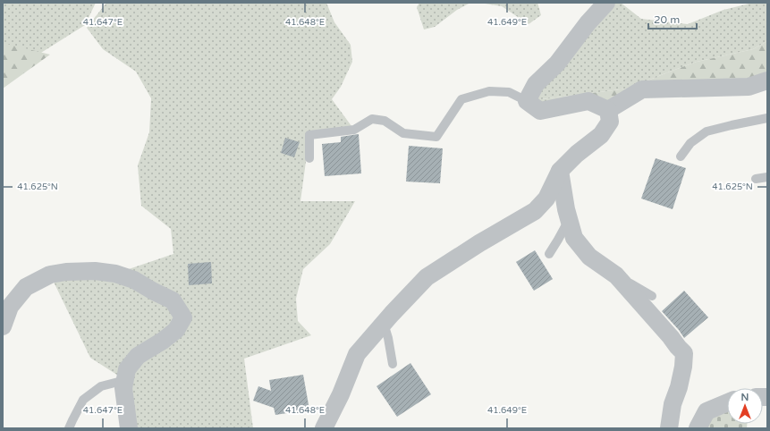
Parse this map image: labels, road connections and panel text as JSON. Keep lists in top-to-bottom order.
{
  "scale_bar": "20 m",
  "north": "top",
  "coordinates": [
    "41.647°E",
    "41.648°E",
    "41.649°E",
    "41.625°N"
  ]
}
